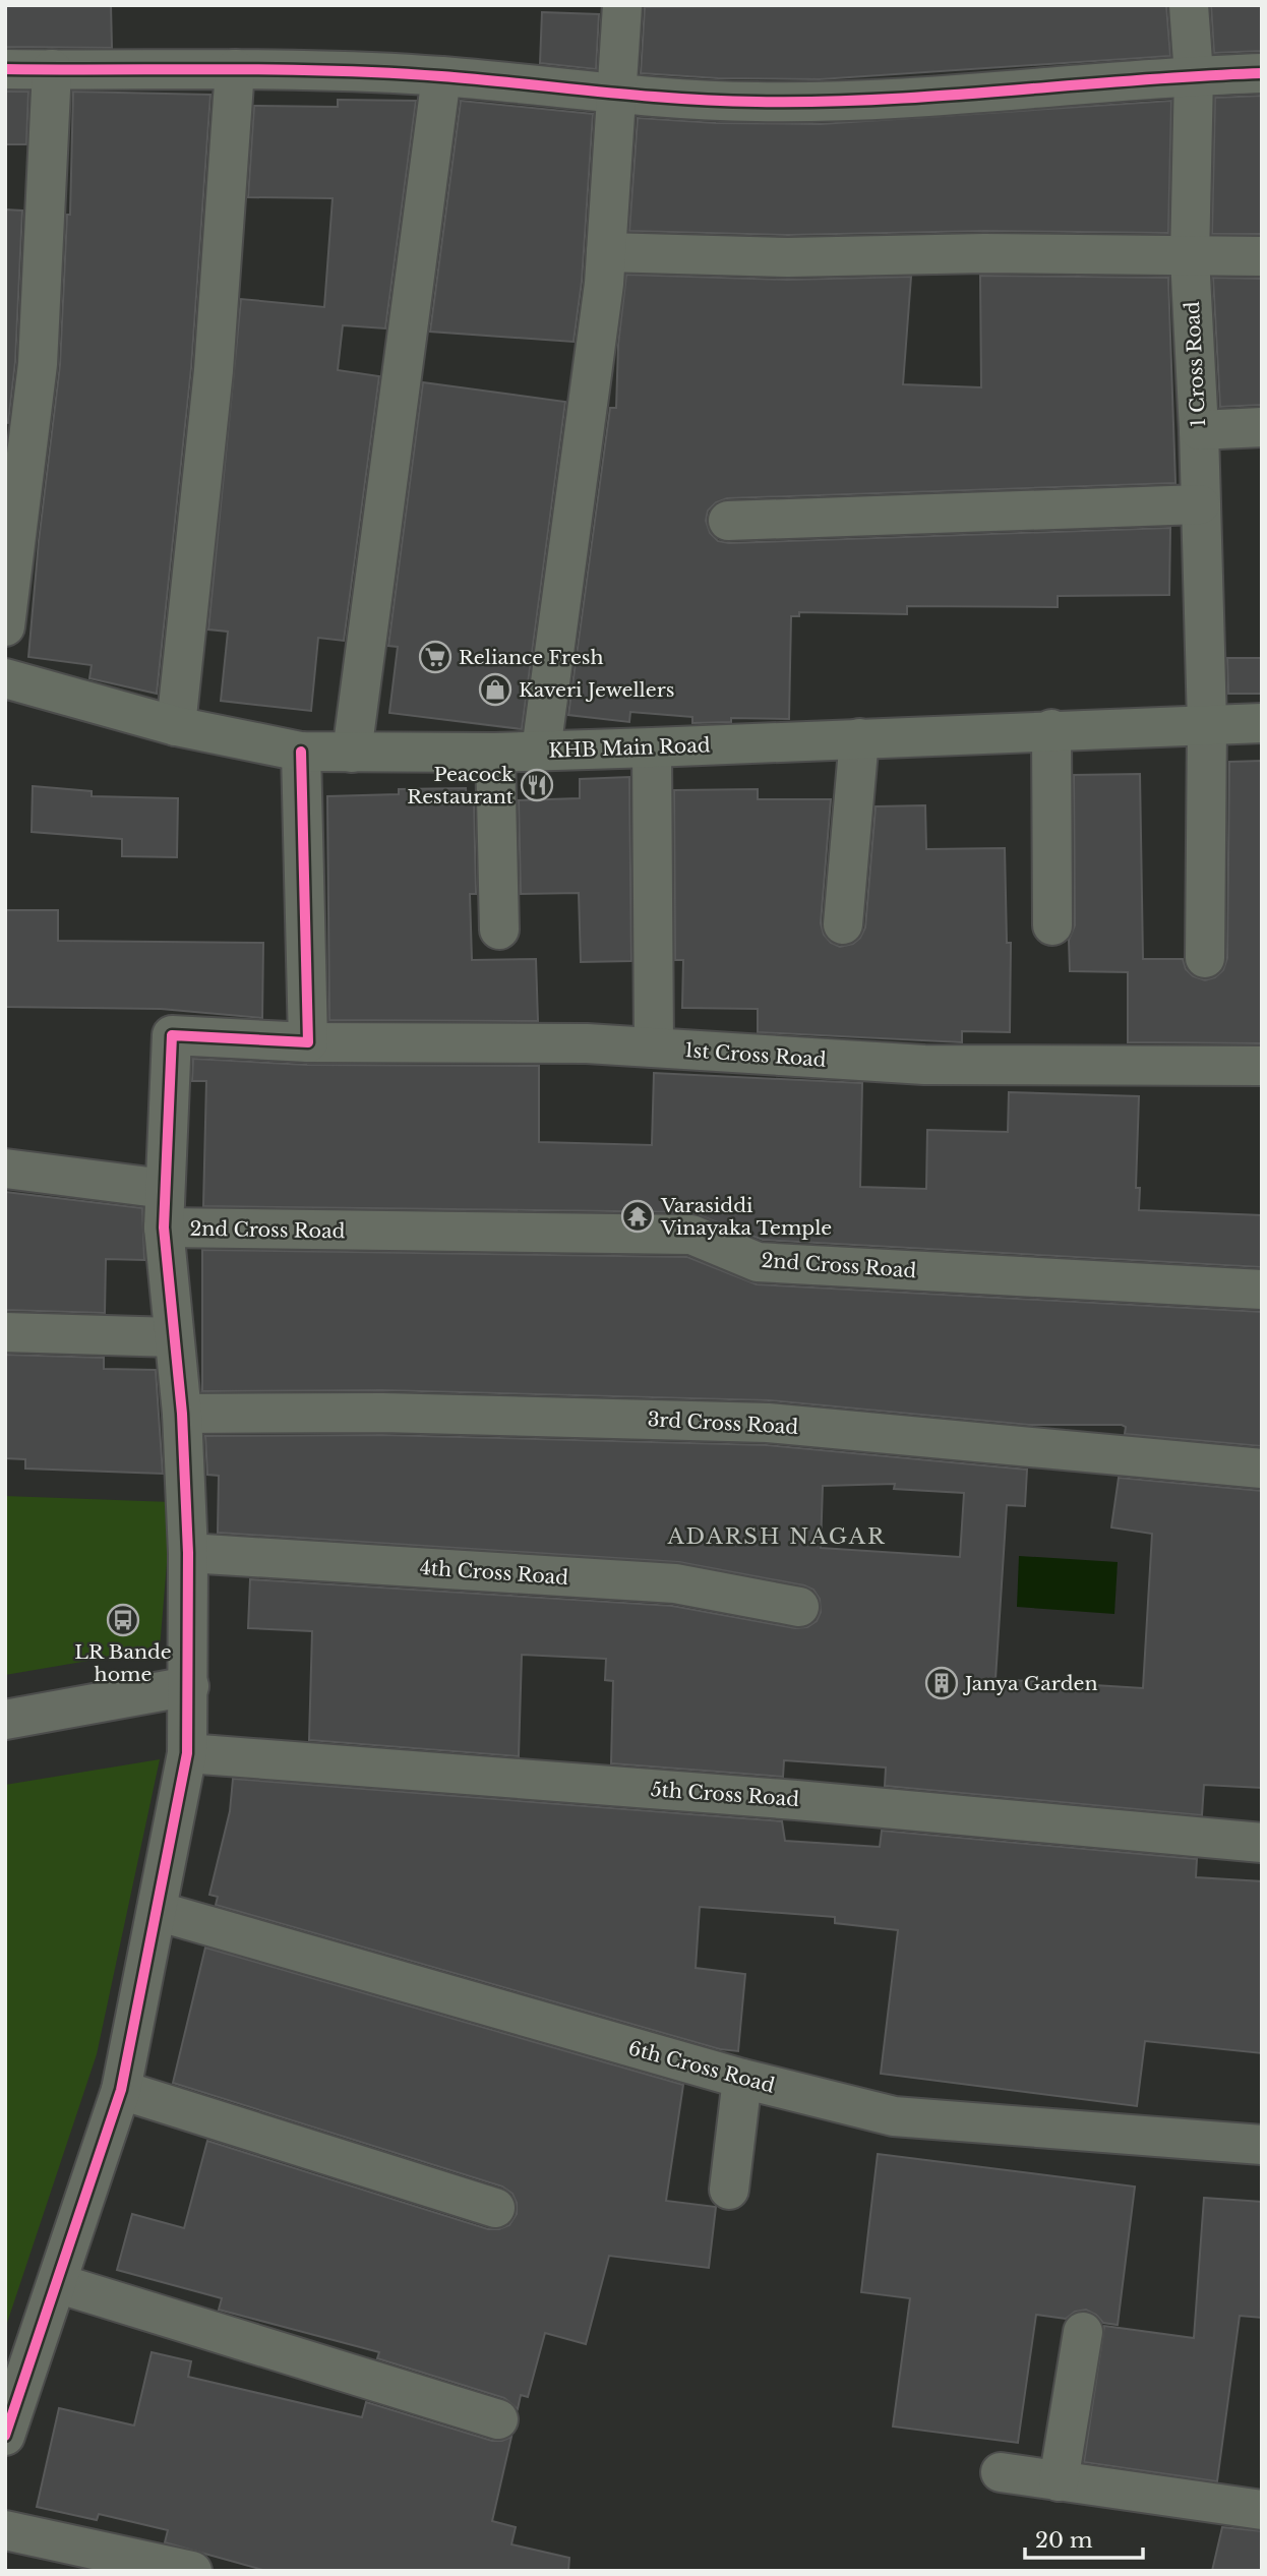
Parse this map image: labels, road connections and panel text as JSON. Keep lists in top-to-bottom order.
{
  "streets": {
    "main road": ["KHB Main Road"],
    "street": [
      "1 Cross Road",
      "1st Cross Road",
      "2nd Cross Road",
      "3rd Cross Road",
      "4th Cross Road",
      "5th Cross Road",
      "6th Cross Road"
    ]
  },
  "crossings": [
    ["1 Cross Road", "KHB Main Road"]
  ],
  "districts": ["ADARSH NAGAR"],
  "places": {
    "supermarket": ["Reliance Fresh"],
    "shop": ["Kaveri Jewellers"],
    "restaurant": ["Peacock Restaurant"],
    "temple": ["Varasiddi Vinayaka Temple"],
    "bus stop": ["LR Bande home"],
    "building": ["Janya Garden"]
  },
  "scale_bar": "20 m"
}
